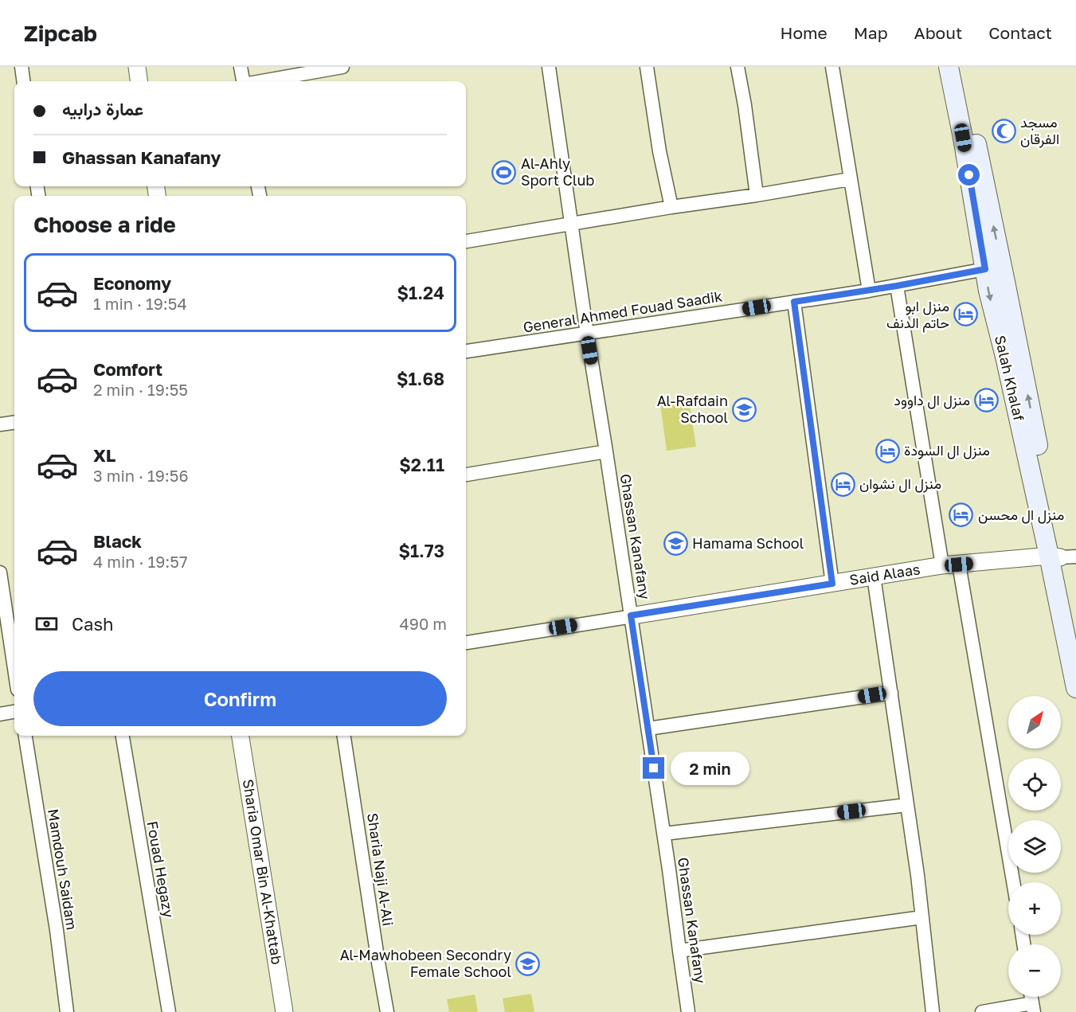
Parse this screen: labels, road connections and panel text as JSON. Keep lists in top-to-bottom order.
{
  "streets": {
    "main road": ["Salah Khalaf"],
    "street": [
      "General Ahmed Fouad Saadik",
      "Ghassan Kanafany",
      "Said Alaas",
      "Mamdouh Saidam",
      "Fouad Hegazy",
      "Sharia Naji Al-Ali",
      "Sharia Omar Bin Al-Khattab"
    ]
  },
  "crossings": [
    ["General Ahmed Fouad Saadik", "Salah Khalaf"],
    ["General Ahmed Fouad Saadik", "Ghassan Kanafany"],
    ["Salah Khalaf", "Said Alaas"],
    ["Ghassan Kanafany", "Said Alaas"]
  ],
  "places": {
    "mosque": ["مسجد الفرقان"],
    "sports": ["Al-Ahly Sport Club"],
    "hotel": [
      "منزل ابو حاتم الدنف",
      "منزل ال داوود",
      "منزل ال السودة",
      "منزل ال نشوان",
      "منزل ال محسن"
    ],
    "school or university": ["Al-Rafdain School", "Hamama School", "Al-Mawhobeen Secondry Female School"]
  },
  "north": "top right",
  "page": {
    "header": "Zipcab",
    "nav": [
      "Home",
      "Map",
      "About",
      "Contact"
    ],
    "banner": ["عمارة درابيه", "Ghassan Kanafany"],
    "heading": "Choose a ride",
    "list": [
      {
        "name": "Economy",
        "note": "1 min · 19:54",
        "value": "$1.24"
      },
      {
        "name": "Comfort",
        "note": "2 min · 19:55",
        "value": "$1.68"
      },
      {
        "name": "XL",
        "note": "3 min · 19:56",
        "value": "$2.11"
      },
      {
        "name": "Black",
        "note": "4 min · 19:57",
        "value": "$1.73"
      }
    ],
    "pay": ["Cash", "490 m"],
    "buttons": "Confirm",
    "map_buttons": ["+", "−"],
    "bubble": "2 min"
  }
}
